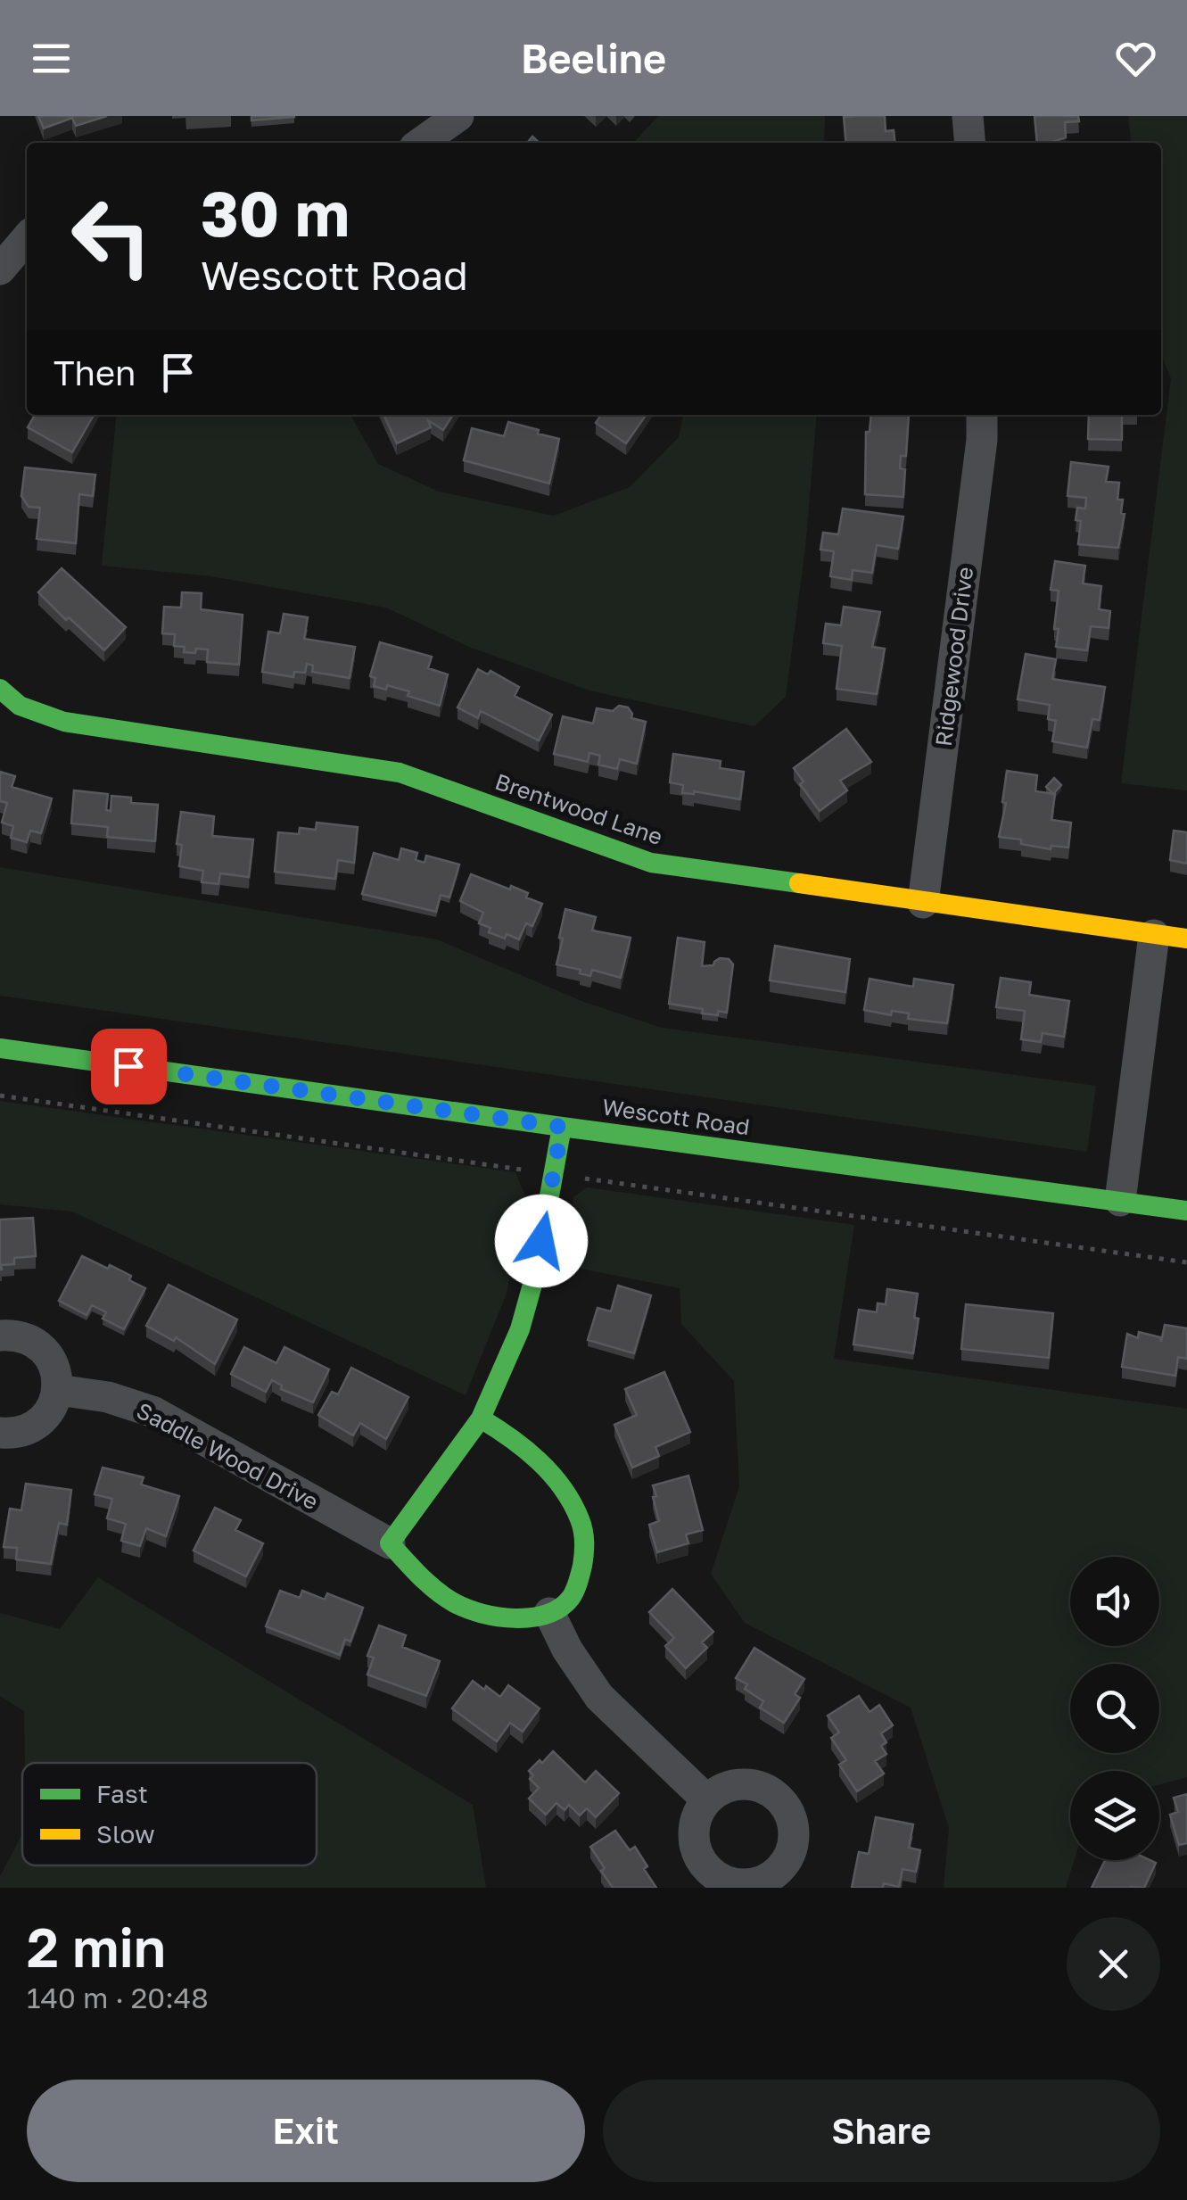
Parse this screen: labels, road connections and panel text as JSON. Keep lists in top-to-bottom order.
{
  "streets": {
    "street": [
      "Ridgewood Drive",
      "Brentwood Lane",
      "Wescott Road",
      "Saddle Wood Drive"
    ]
  },
  "crossings": [
    ["Ridgewood Drive", "Brentwood Lane"]
  ],
  "legend": ["Fast", "Slow"],
  "page": {
    "header": "Beeline",
    "turn": ["30 m", "Wescott Road"],
    "then": "Then",
    "heading": ["2 min", "140 m · 20:48"],
    "buttons": ["Exit", "Share"]
  }
}
